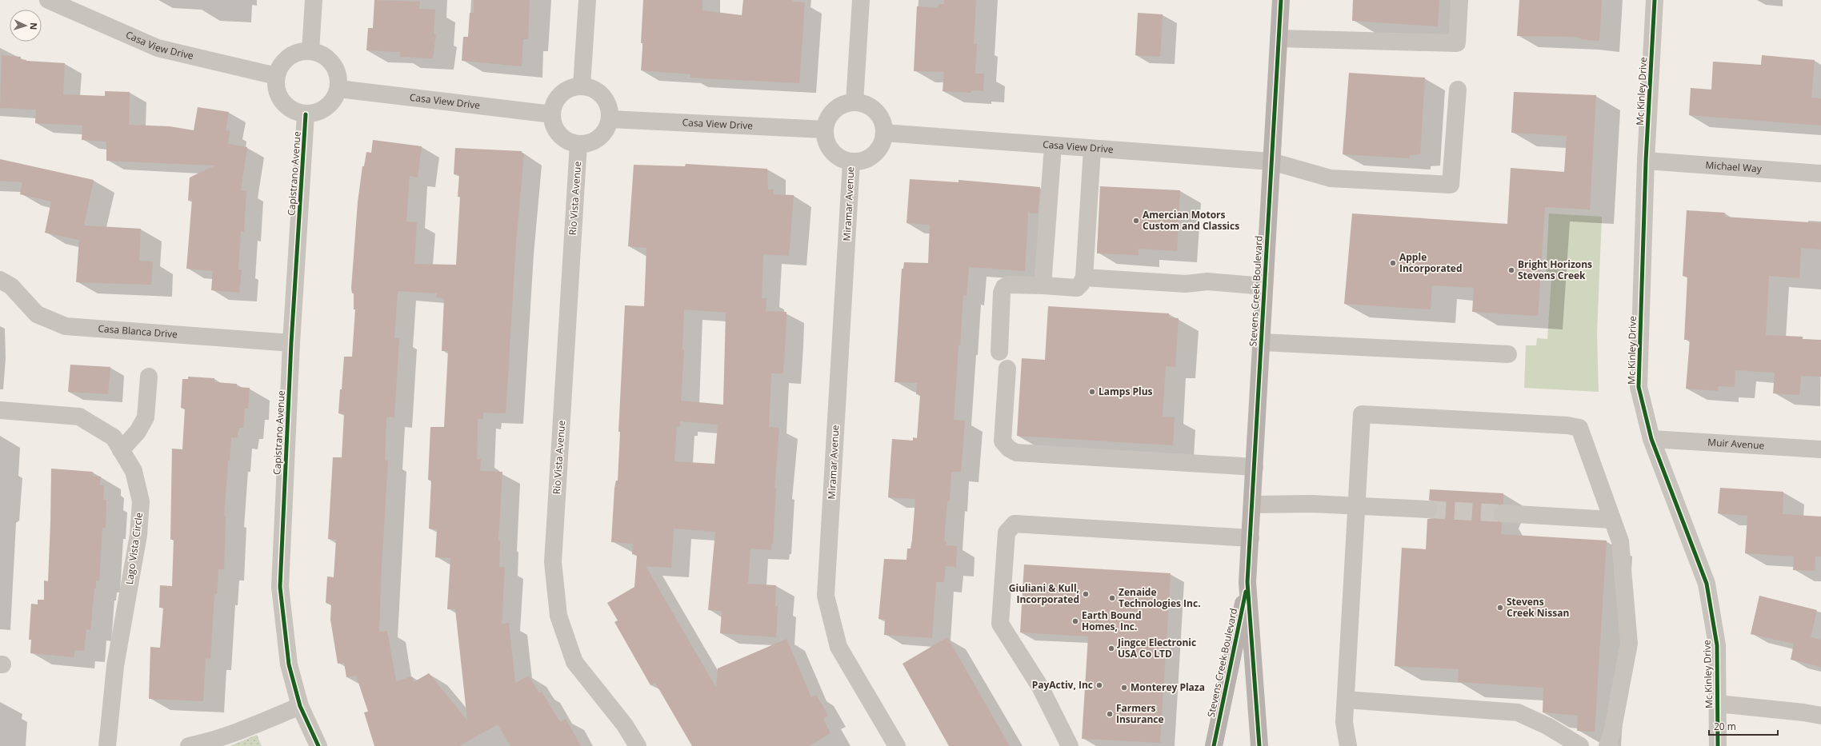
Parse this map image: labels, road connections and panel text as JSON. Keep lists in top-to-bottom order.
{
  "streets": {
    "main road": ["Stevens Creek Boulevard"],
    "street": [
      "Casa View Drive",
      "Mc Kinley Drive",
      "Michael Way",
      "Capistrano Avenue",
      "Rio Vista Avenue",
      "Miramar Avenue",
      "Casa Blanca Drive",
      "Muir Avenue",
      "Lago Vista Circle"
    ]
  },
  "crossings": [
    ["Casa View Drive", "Capistrano Avenue"],
    ["Casa View Drive", "Rio Vista Avenue"],
    ["Casa View Drive", "Miramar Avenue"],
    ["Casa View Drive", "Stevens Creek Boulevard"],
    ["Mc Kinley Drive", "Michael Way"],
    ["Mc Kinley Drive", "Muir Avenue"],
    ["Capistrano Avenue", "Casa Blanca Drive"]
  ],
  "places": [
    "Amercian Motors Custom and Classics",
    "Apple Incorporated",
    "Bright Horizons Stevens Creek",
    "Lamps Plus",
    "Giuliani & Kull, Incorporated",
    "Zenaide Technologies Inc.",
    "Stevens Creek Nissan",
    "Earth Bound Homes, Inc.",
    "Jingce Electronic USA Co LTD",
    "PayActiv, Inc",
    "Monterey Plaza",
    "Farmers Insurance"
  ],
  "scale_bar": "20 m",
  "north": "right"
}
